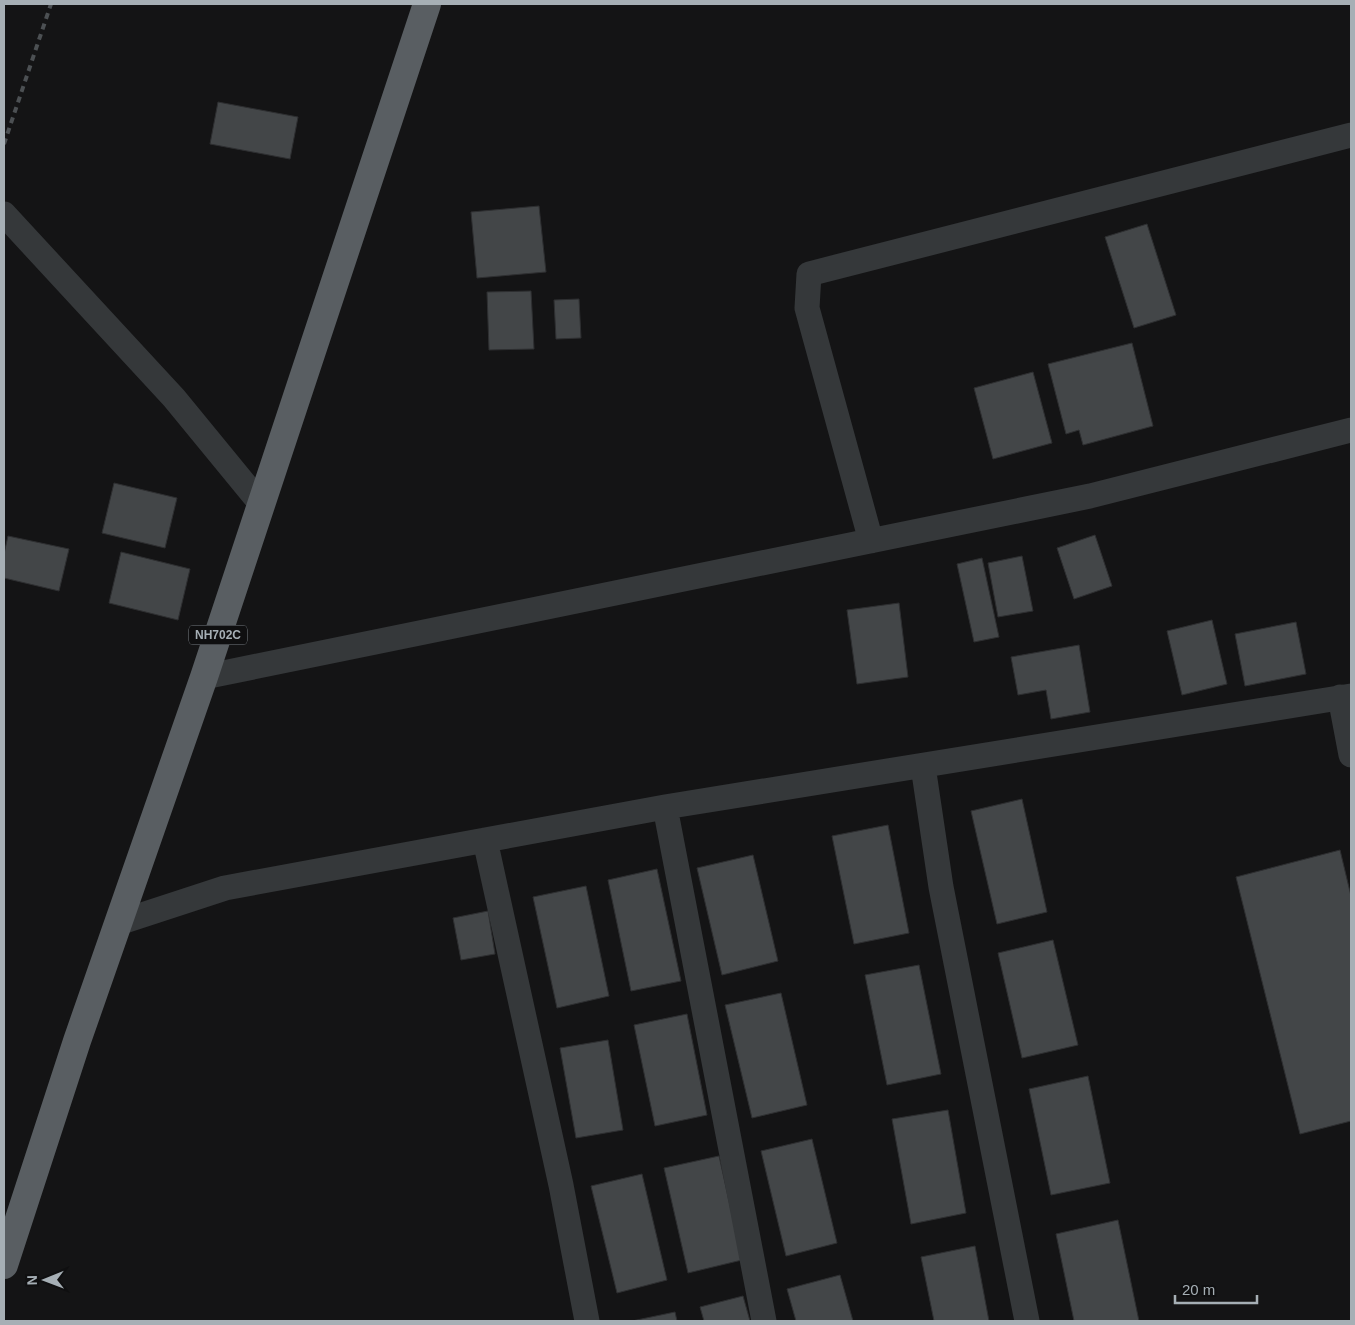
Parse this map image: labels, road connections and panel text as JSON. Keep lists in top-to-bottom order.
{
  "streets": {
    "highway": ["NH702C"]
  },
  "scale_bar": "20 m",
  "north": "left"
}
